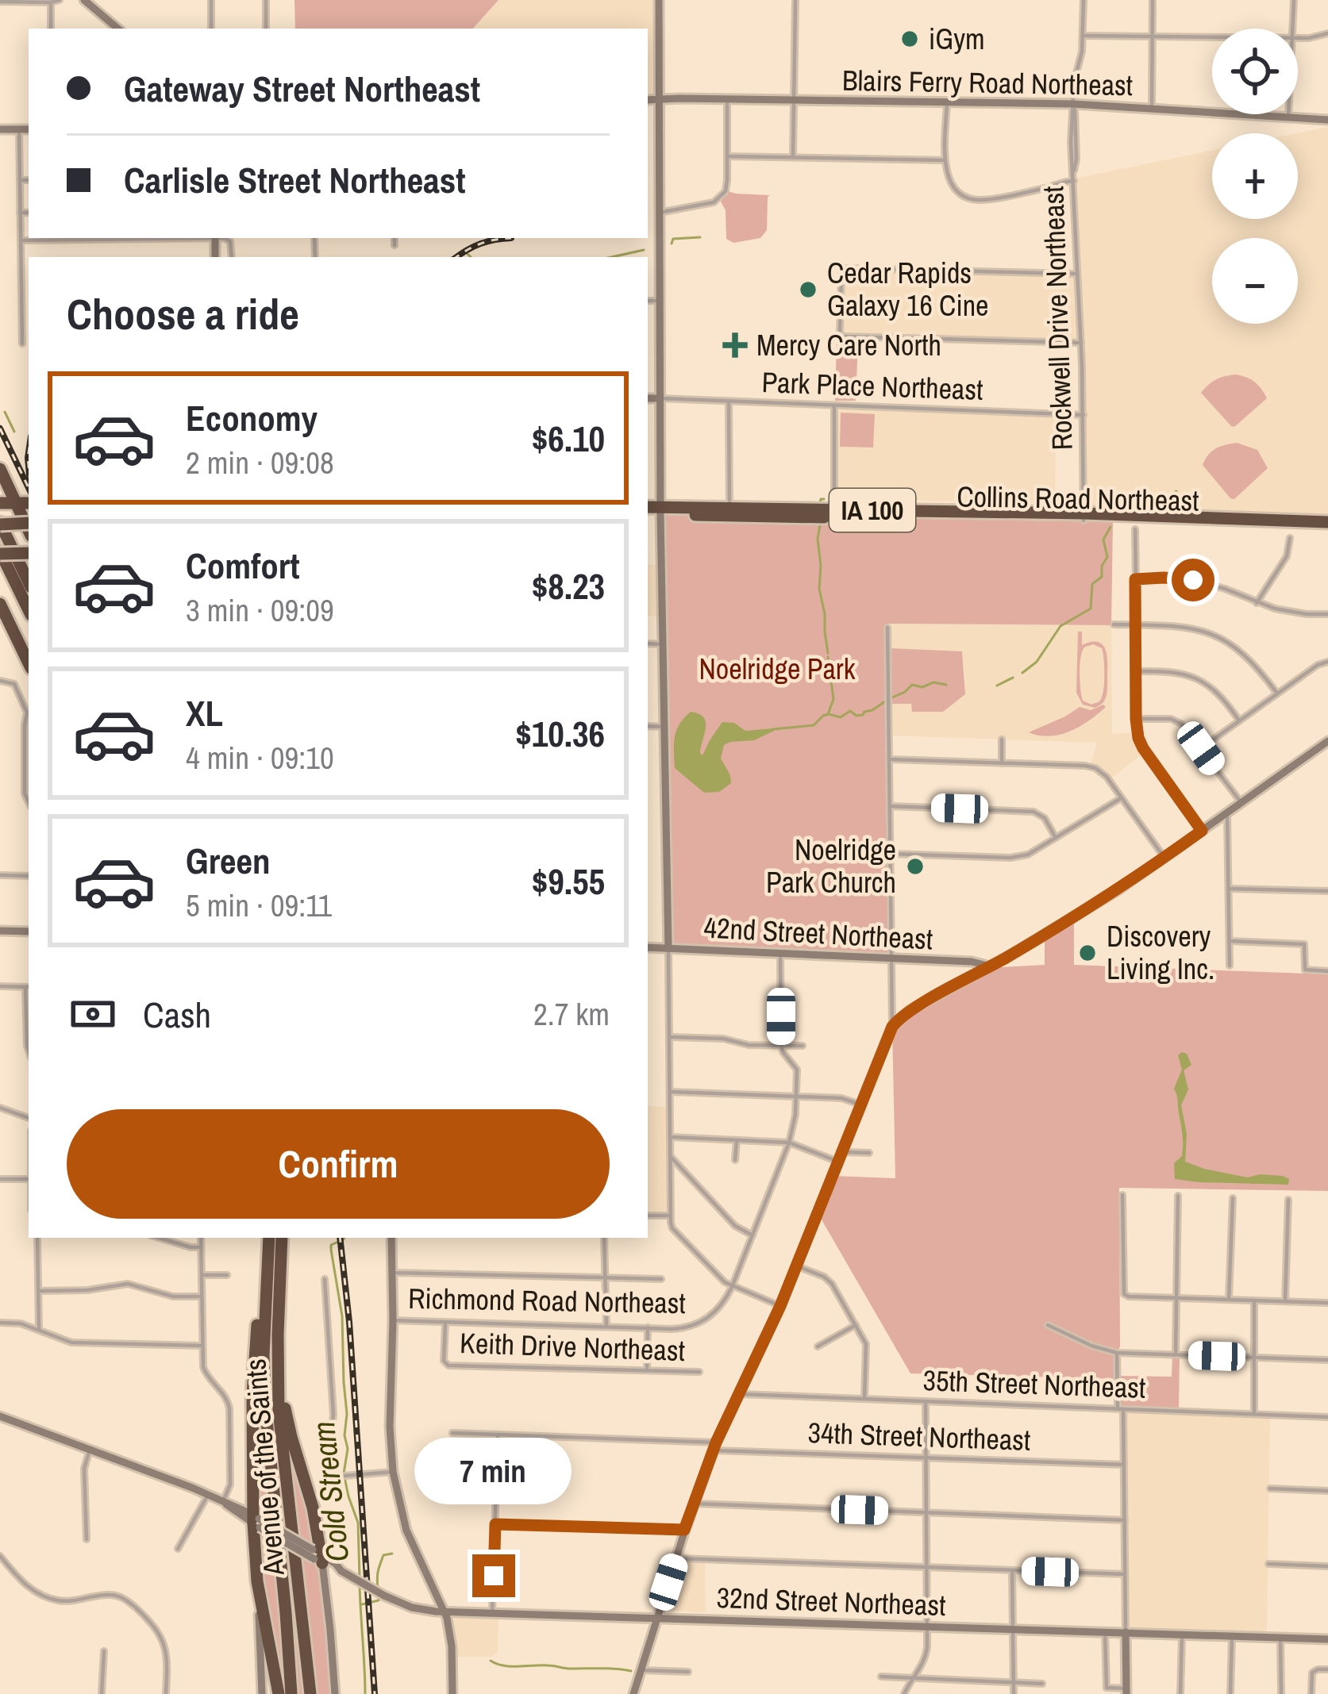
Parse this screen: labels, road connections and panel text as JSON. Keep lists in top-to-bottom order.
{
  "streets": {
    "highway": ["Collins Road Northeast", "IA 100", "Avenue of the Saints"],
    "main road": ["Blairs Ferry Road Northeast", "42nd Street Northeast", "32nd Street Northeast"],
    "street": [
      "Rockwell Drive Northeast",
      "Park Place Northeast",
      "Richmond Road Northeast",
      "Keith Drive Northeast",
      "35th Street Northeast",
      "34th Street Northeast"
    ]
  },
  "crossings": [
    ["Blairs Ferry Road Northeast", "Rockwell Drive Northeast"],
    ["Rockwell Drive Northeast", "Park Place Northeast"],
    ["Rockwell Drive Northeast", "Collins Road Northeast"],
    ["42nd Street Northeast", "Richmond Road Northeast"],
    ["Richmond Road Northeast", "Keith Drive Northeast"]
  ],
  "water": ["Cold Stream"],
  "parks": ["Noelridge Park"],
  "places": {
    "other": [
      "iGym",
      "Cedar Rapids Galaxy 16 Cine",
      "Noelridge Park Church",
      "Discovery Living Inc."
    ],
    "health": ["Mercy Care North"]
  },
  "page": {
    "map_buttons": ["+", "−"],
    "banner": ["Gateway Street Northeast", "Carlisle Street Northeast"],
    "heading": "Choose a ride",
    "list": [
      {
        "name": "Economy",
        "note": "2 min · 09:08",
        "value": "$6.10"
      },
      {
        "name": "Comfort",
        "note": "3 min · 09:09",
        "value": "$8.23"
      },
      {
        "name": "XL",
        "note": "4 min · 09:10",
        "value": "$10.36"
      },
      {
        "name": "Green",
        "note": "5 min · 09:11",
        "value": "$9.55"
      }
    ],
    "pay": ["Cash", "2.7 km"],
    "buttons": "Confirm",
    "bubble": "7 min"
  }
}
